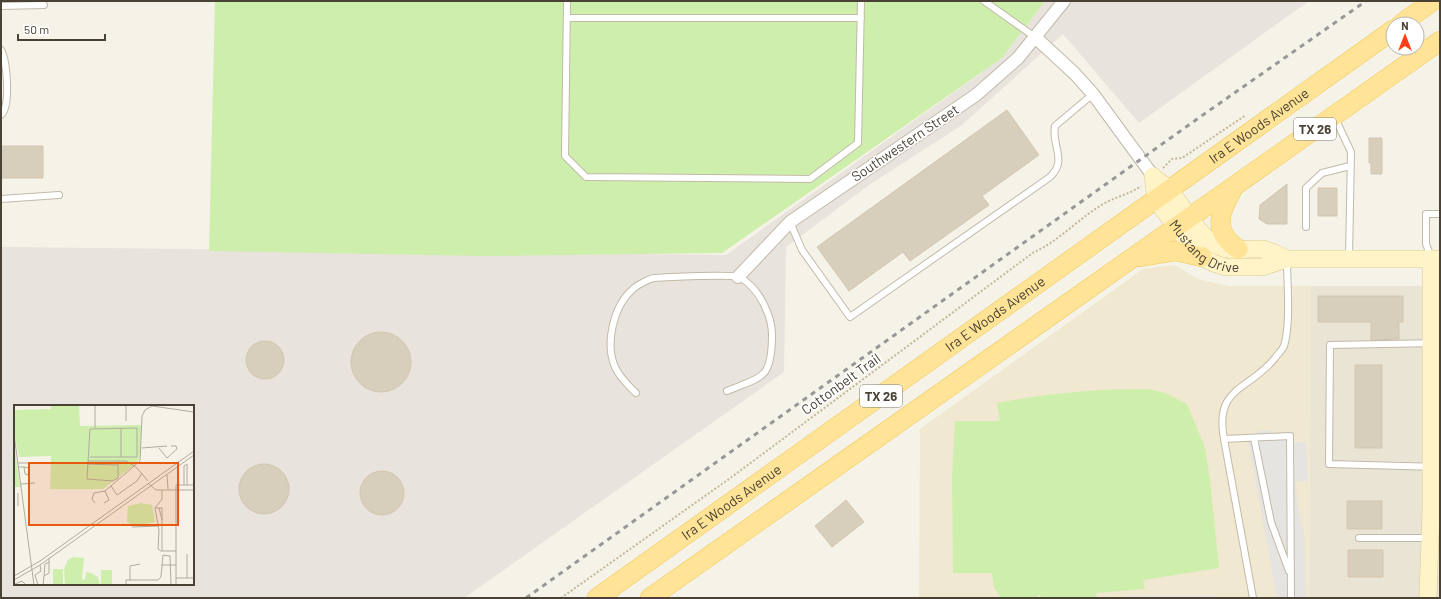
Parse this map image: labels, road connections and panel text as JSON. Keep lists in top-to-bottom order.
{
  "streets": {
    "main road": ["Ira E Woods Avenue", "TX 26", "Mustang Drive"],
    "street": ["Southwestern Street"],
    "path": ["Cottonbelt Trail"]
  },
  "crossings": [
    ["Ira E Woods Avenue", "Mustang Drive"],
    ["TX 26", "Mustang Drive"],
    ["Southwestern Street", "Mustang Drive"],
    ["Mustang Drive", "Cottonbelt Trail"]
  ],
  "scale_bar": "50 m",
  "north": "top"
}
